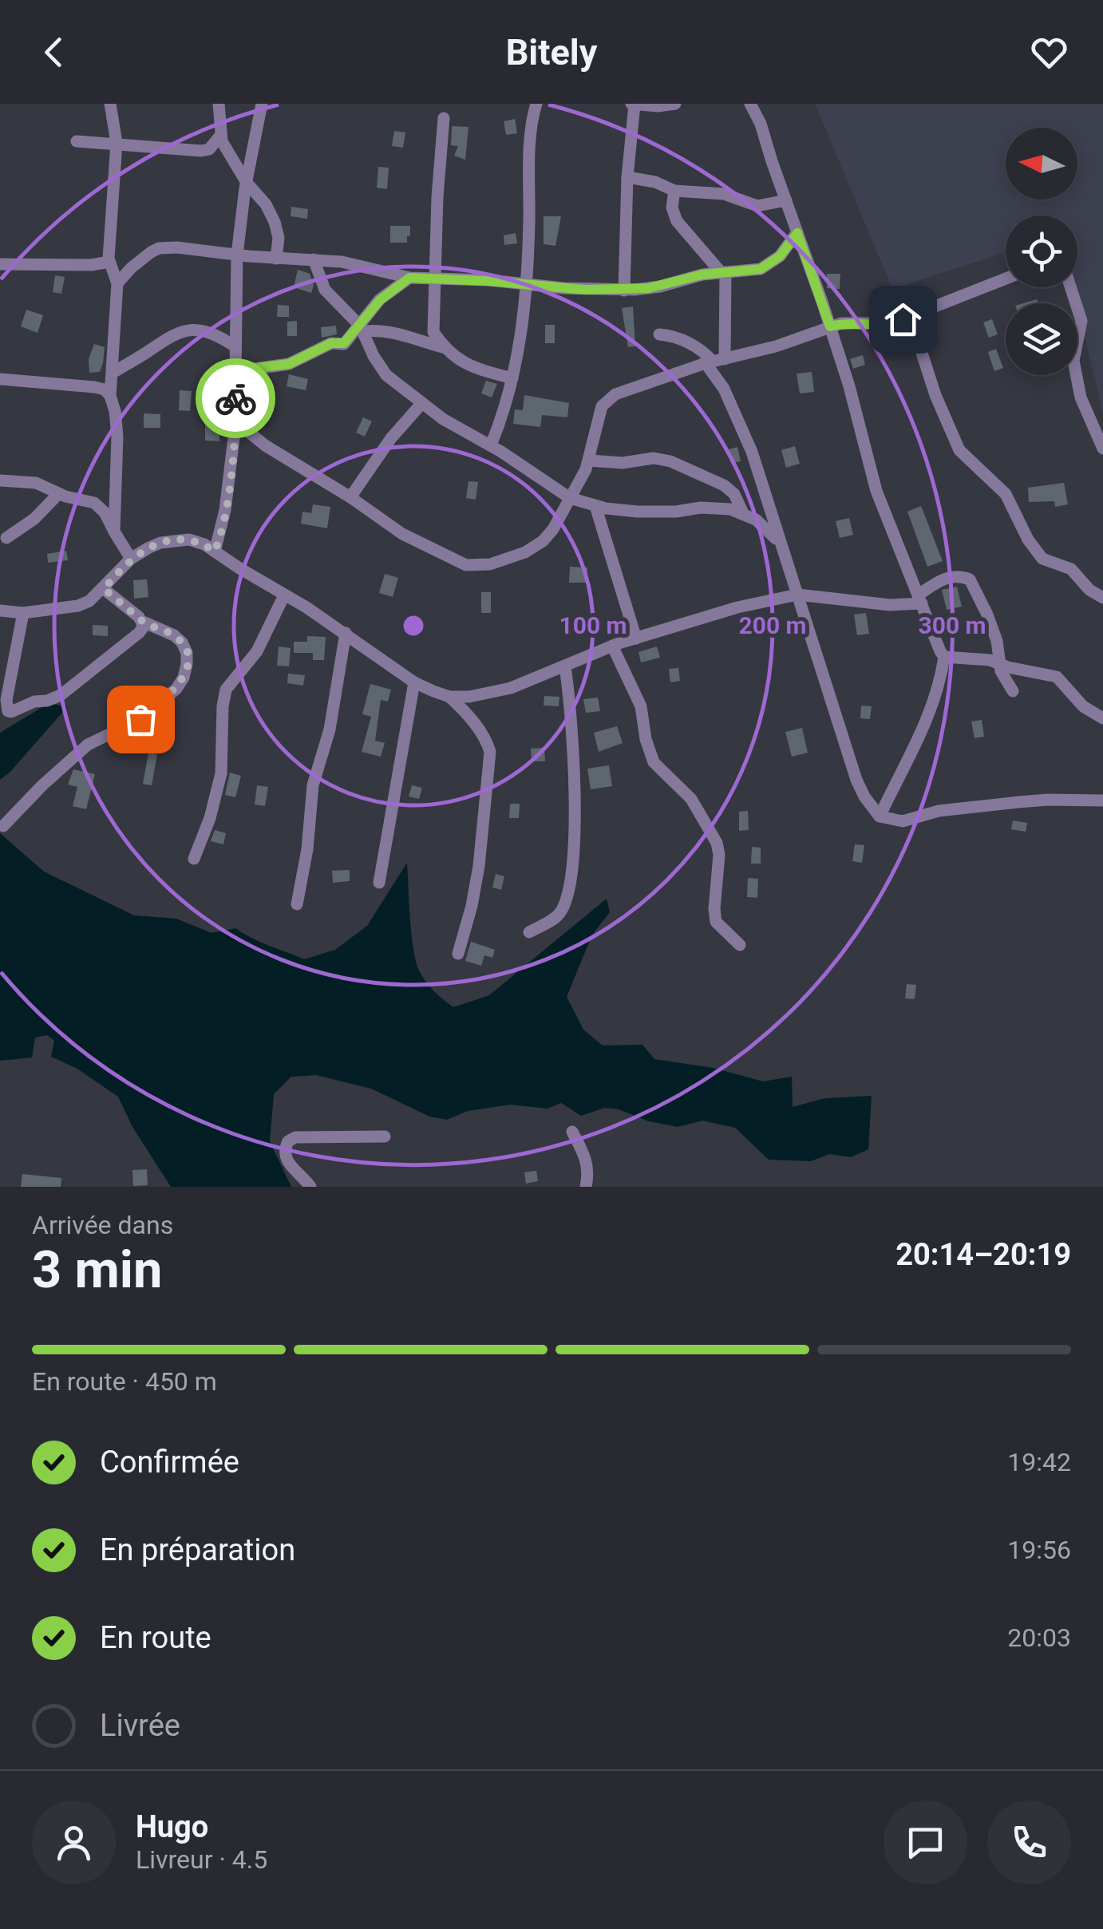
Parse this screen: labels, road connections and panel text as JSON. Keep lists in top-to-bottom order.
{
  "north": "left",
  "page": {
    "header": "Bitely",
    "heading": ["3 min", "Arrivée dans", "20:14–20:19"],
    "panel": ["Hugo", "Livreur · 4.5"],
    "bar": "En route · 450 m",
    "list": [
      ["Confirmée", "19:42"],
      ["En préparation", "19:56"],
      ["En route", "20:03"],
      "Livrée"
    ]
  },
  "rings": ["100 m", "200 m", "300 m"]
}
